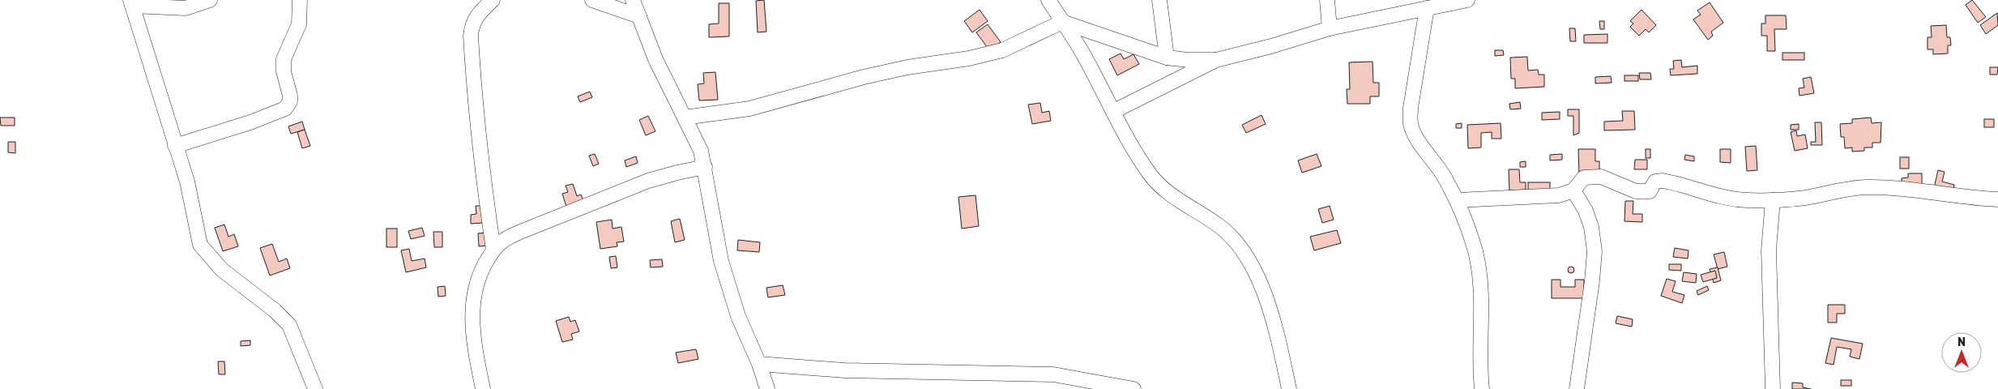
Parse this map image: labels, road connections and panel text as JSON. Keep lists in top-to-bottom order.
{
  "north": "top"
}
